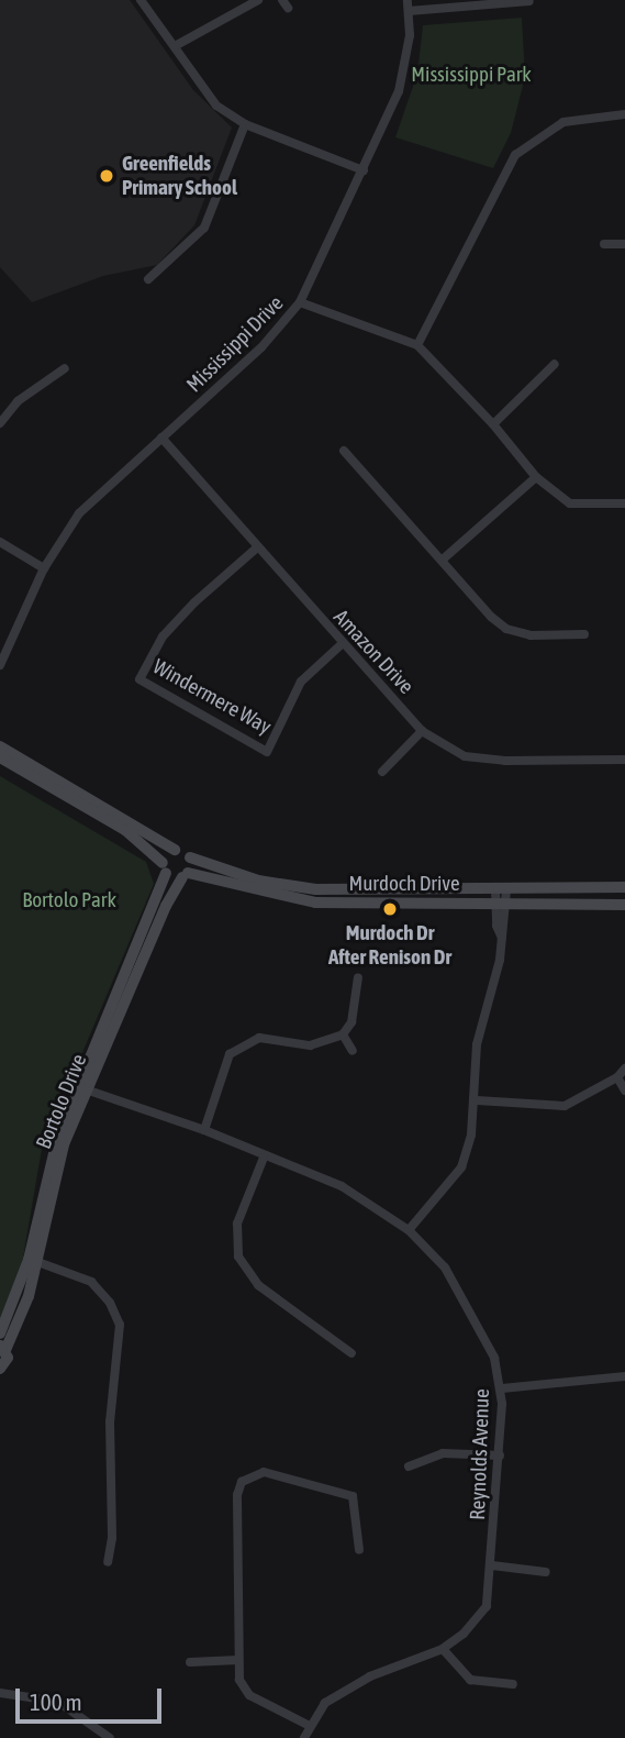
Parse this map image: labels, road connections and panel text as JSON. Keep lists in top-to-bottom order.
{
  "streets": {
    "main road": ["Murdoch Drive", "Bortolo Drive"],
    "street": [
      "Mississippi Drive",
      "Amazon Drive",
      "Windermere Way",
      "Reynolds Avenue"
    ]
  },
  "crossings": [
    ["Mississippi Drive", "Amazon Drive"],
    ["Amazon Drive", "Windermere Way"],
    ["Murdoch Drive", "Bortolo Drive"],
    ["Bortolo Drive", "Reynolds Avenue"]
  ],
  "parks": ["Mississippi Park", "Bortolo Park"],
  "places": ["Greenfields Primary School", "Murdoch Dr After Renison Dr"],
  "scale_bar": "100 m"
}
